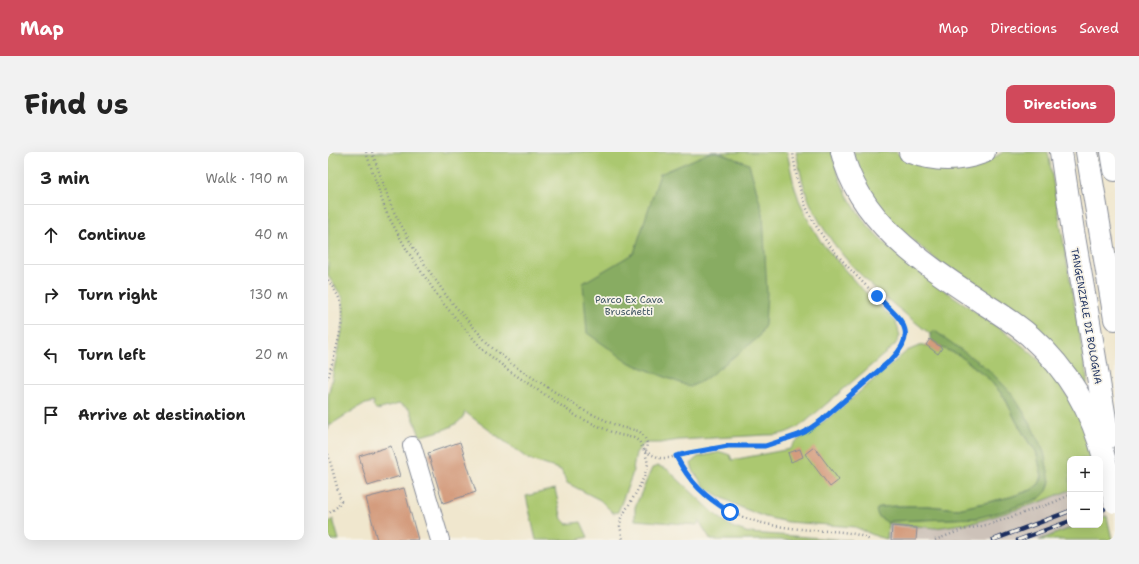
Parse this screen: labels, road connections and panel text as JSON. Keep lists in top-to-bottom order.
{
  "streets": {
    "highway": ["TANGENZIALE DI BOLOGNA"]
  },
  "parks": ["Parco Ex Cava Bruschetti"],
  "page": {
    "header": "Map",
    "nav": ["Map", "Directions", "Saved"],
    "title": "Find us",
    "buttons": "Directions",
    "heading": ["3 min", "Walk · 190 m"],
    "list": [
      ["Continue", "40 m"],
      ["Turn right", "130 m"],
      ["Turn left", "20 m"],
      "Arrive at destination"
    ],
    "map_buttons": ["+", "−"]
  }
}
